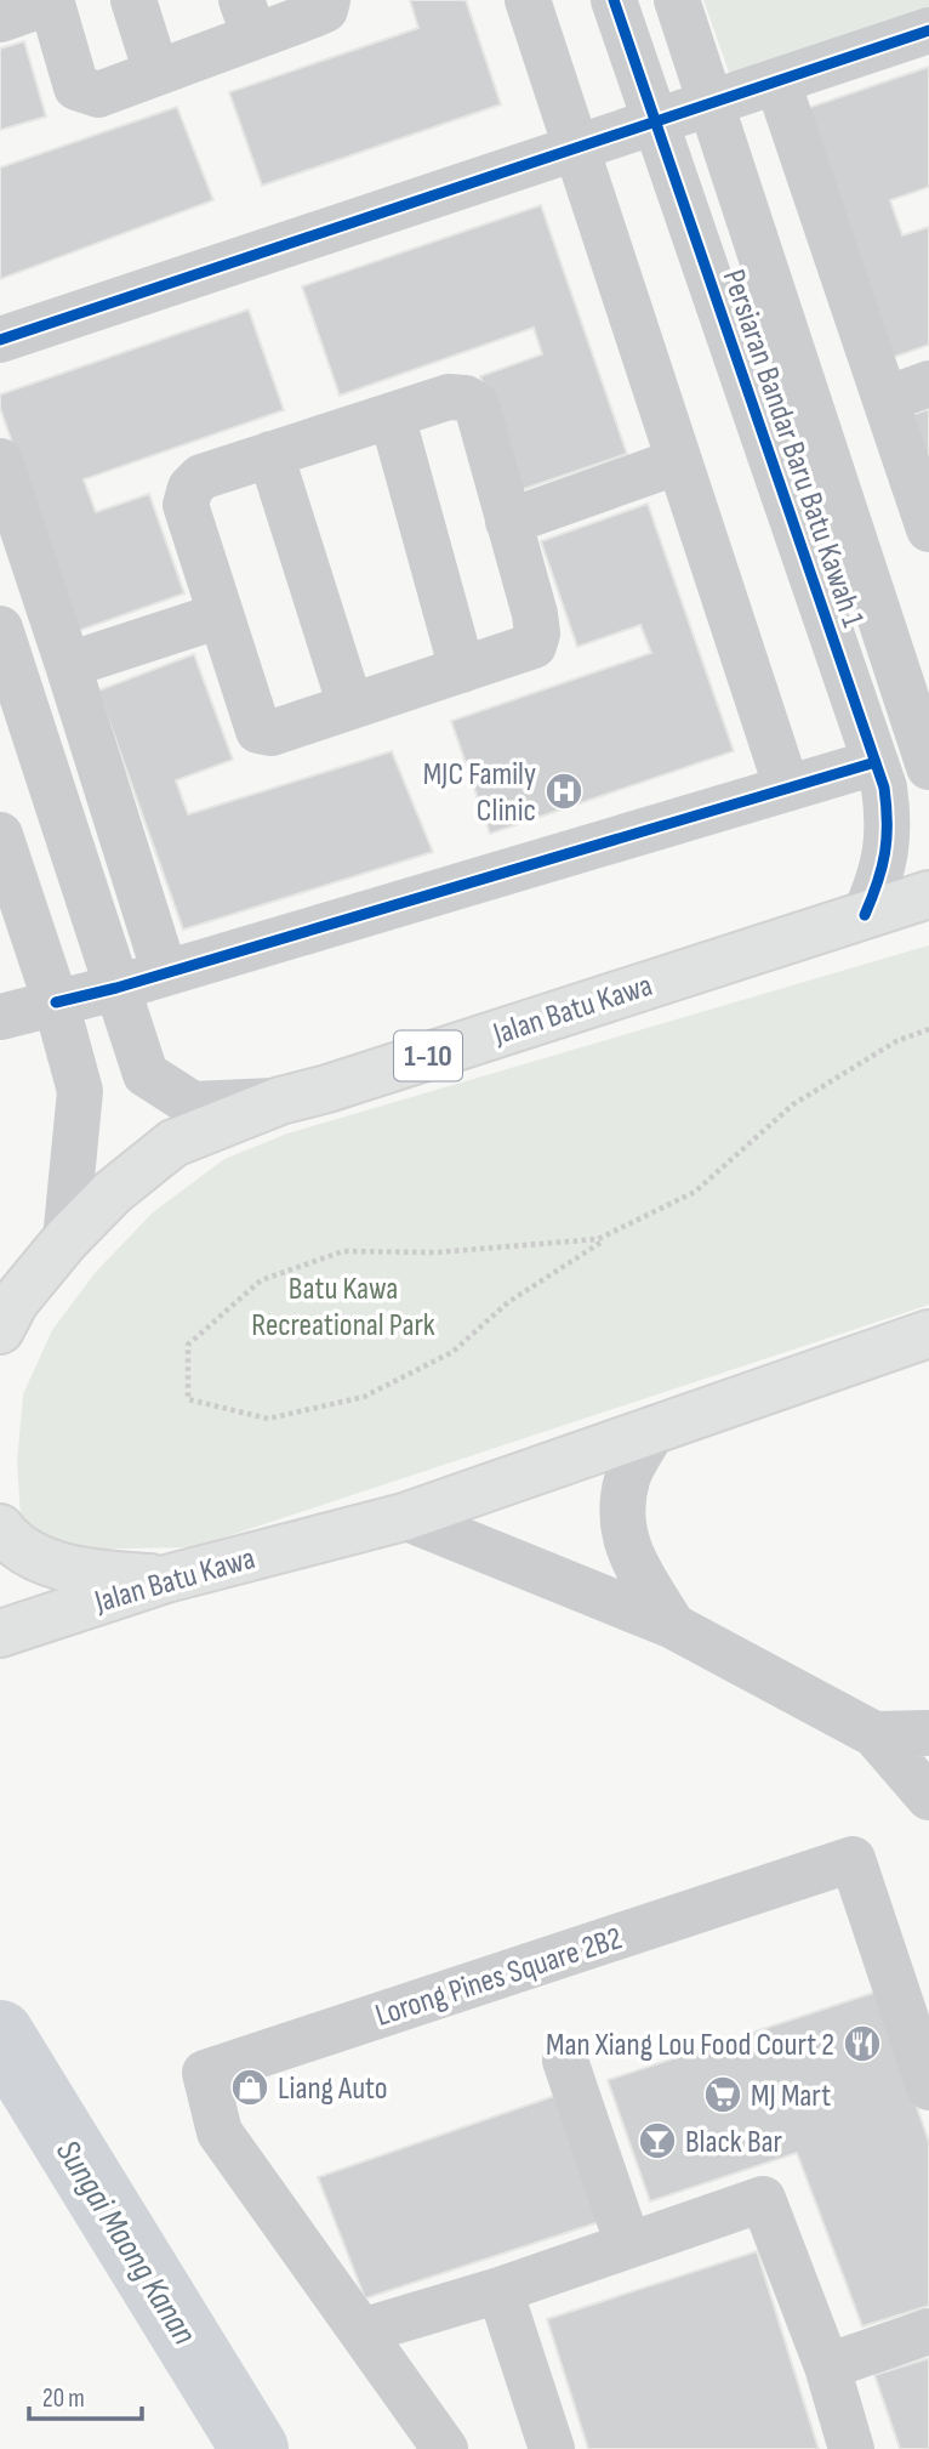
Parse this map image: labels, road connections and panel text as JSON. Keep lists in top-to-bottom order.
{
  "streets": {
    "highway": ["Jalan Batu Kawa", "1-10"],
    "street": ["Persiaran Bandar Baru Batu Kawah 1", "Lorong Pines Square 2B2"]
  },
  "crossings": [
    ["Persiaran Bandar Baru Batu Kawah 1", "Jalan Batu Kawa"]
  ],
  "water": ["Sungai Maong Kanan"],
  "parks": ["Batu Kawa Recreational Park"],
  "places": {
    "hospital": ["MJC Family Clinic"],
    "restaurant": ["Man Xiang Lou Food Court 2"],
    "shop": ["Liang Auto"],
    "supermarket": ["MJ Mart"],
    "bar": ["Black Bar"]
  },
  "scale_bar": "20 m"
}
